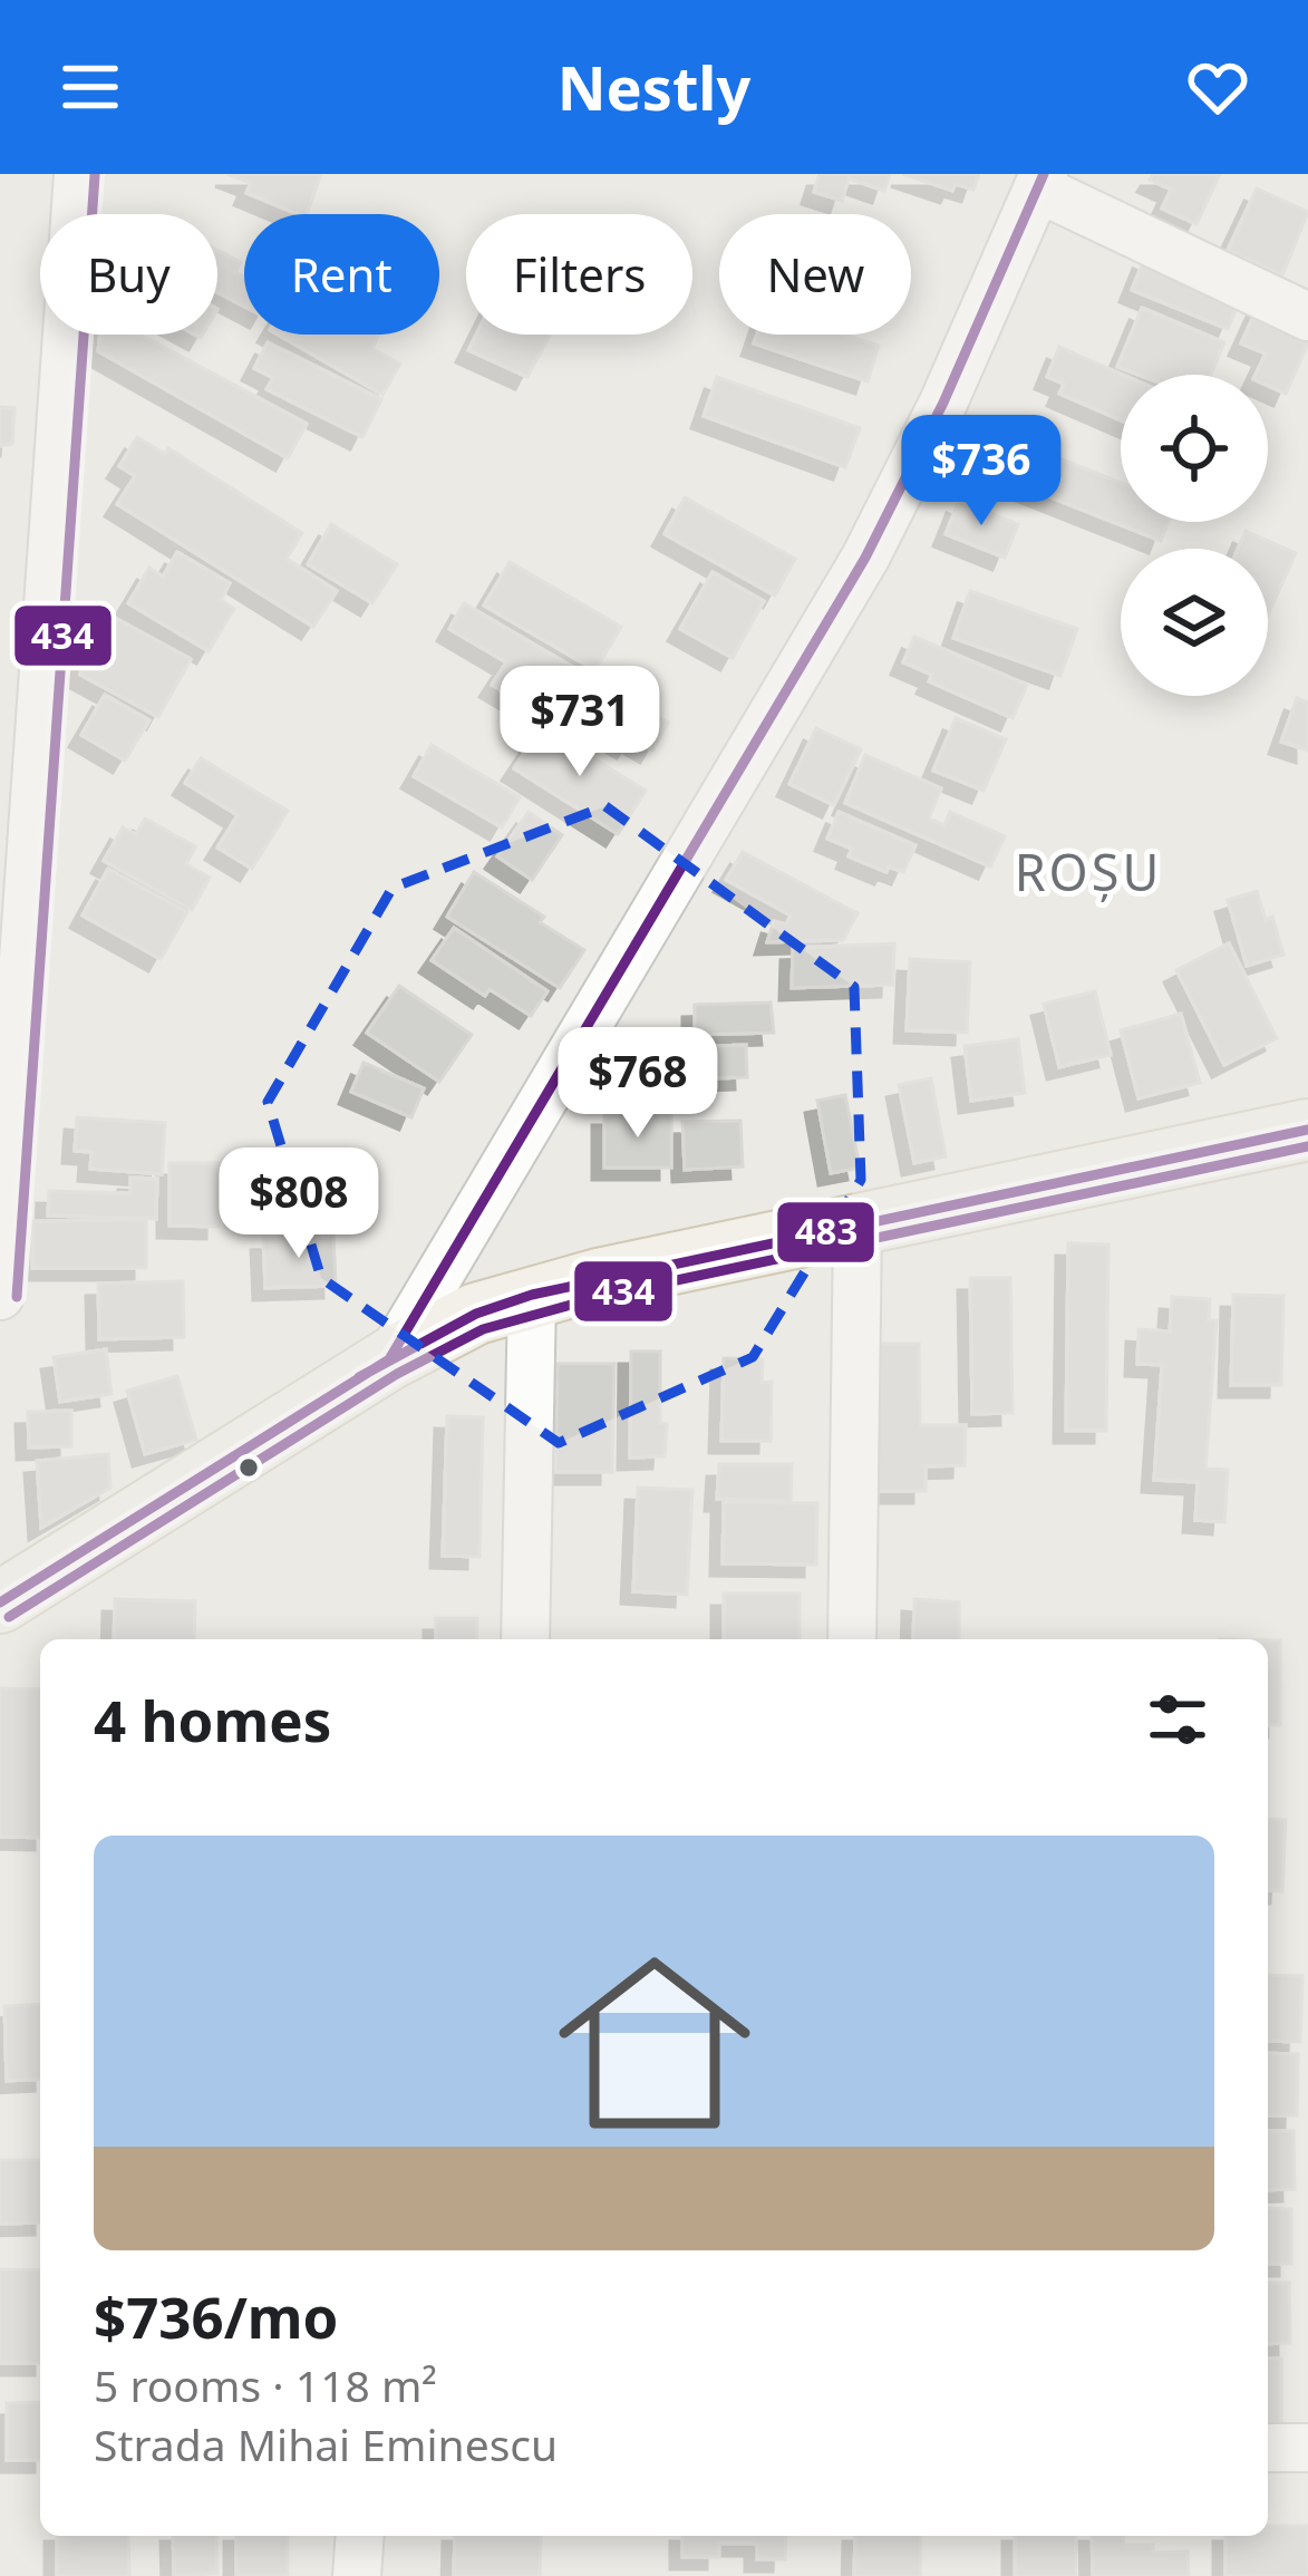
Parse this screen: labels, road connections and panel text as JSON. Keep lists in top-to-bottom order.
{
  "districts": ["ROȘU"],
  "lines": ["transit line 483", "transit line 434"],
  "page": {
    "header": "Nestly",
    "chip": [
      "Buy",
      "Rent",
      "Filters",
      "New"
    ],
    "price": [
      "$736",
      "$731",
      "$768",
      "$808"
    ],
    "heading": "4 homes",
    "list": [
      {
        "name": "$736/mo",
        "note": "5 rooms · 118 m² · Strada Mihai Eminescu"
      }
    ]
  }
}
